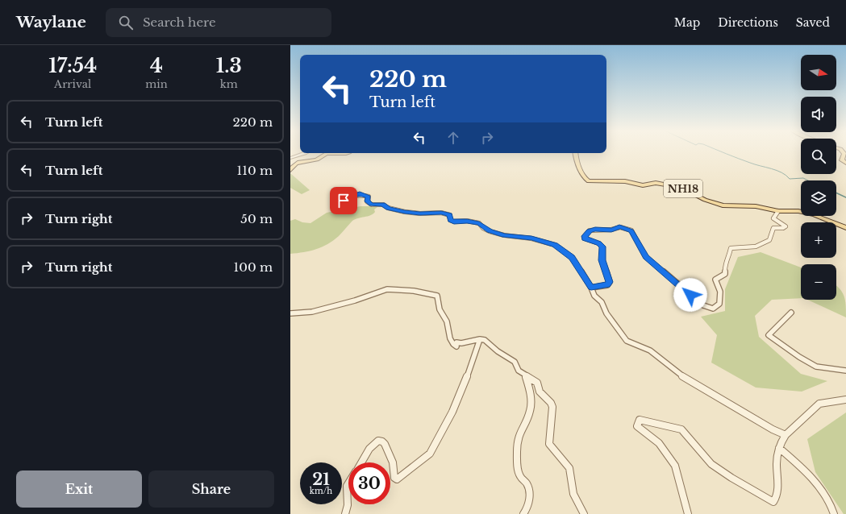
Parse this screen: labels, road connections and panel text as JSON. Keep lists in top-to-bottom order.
{
  "streets": {
    "main road": ["NH18"]
  },
  "north": "right",
  "page": {
    "header": "Waylane",
    "search": "Search here",
    "nav": ["Map", "Directions", "Saved"],
    "eta": [
      "17:54",
      "Arrival",
      "4",
      "min",
      "1.3",
      "km"
    ],
    "map_buttons": ["+", "−"],
    "turn": ["220 m", "Turn left"],
    "list": [
      {
        "name": "Turn left",
        "value": "220 m"
      },
      {
        "name": "Turn left",
        "value": "110 m"
      },
      {
        "name": "Turn right",
        "value": "50 m"
      },
      {
        "name": "Turn right",
        "value": "100 m"
      }
    ],
    "speed": "21 km/h",
    "limit": "30",
    "buttons": ["Exit", "Share"]
  }
}
